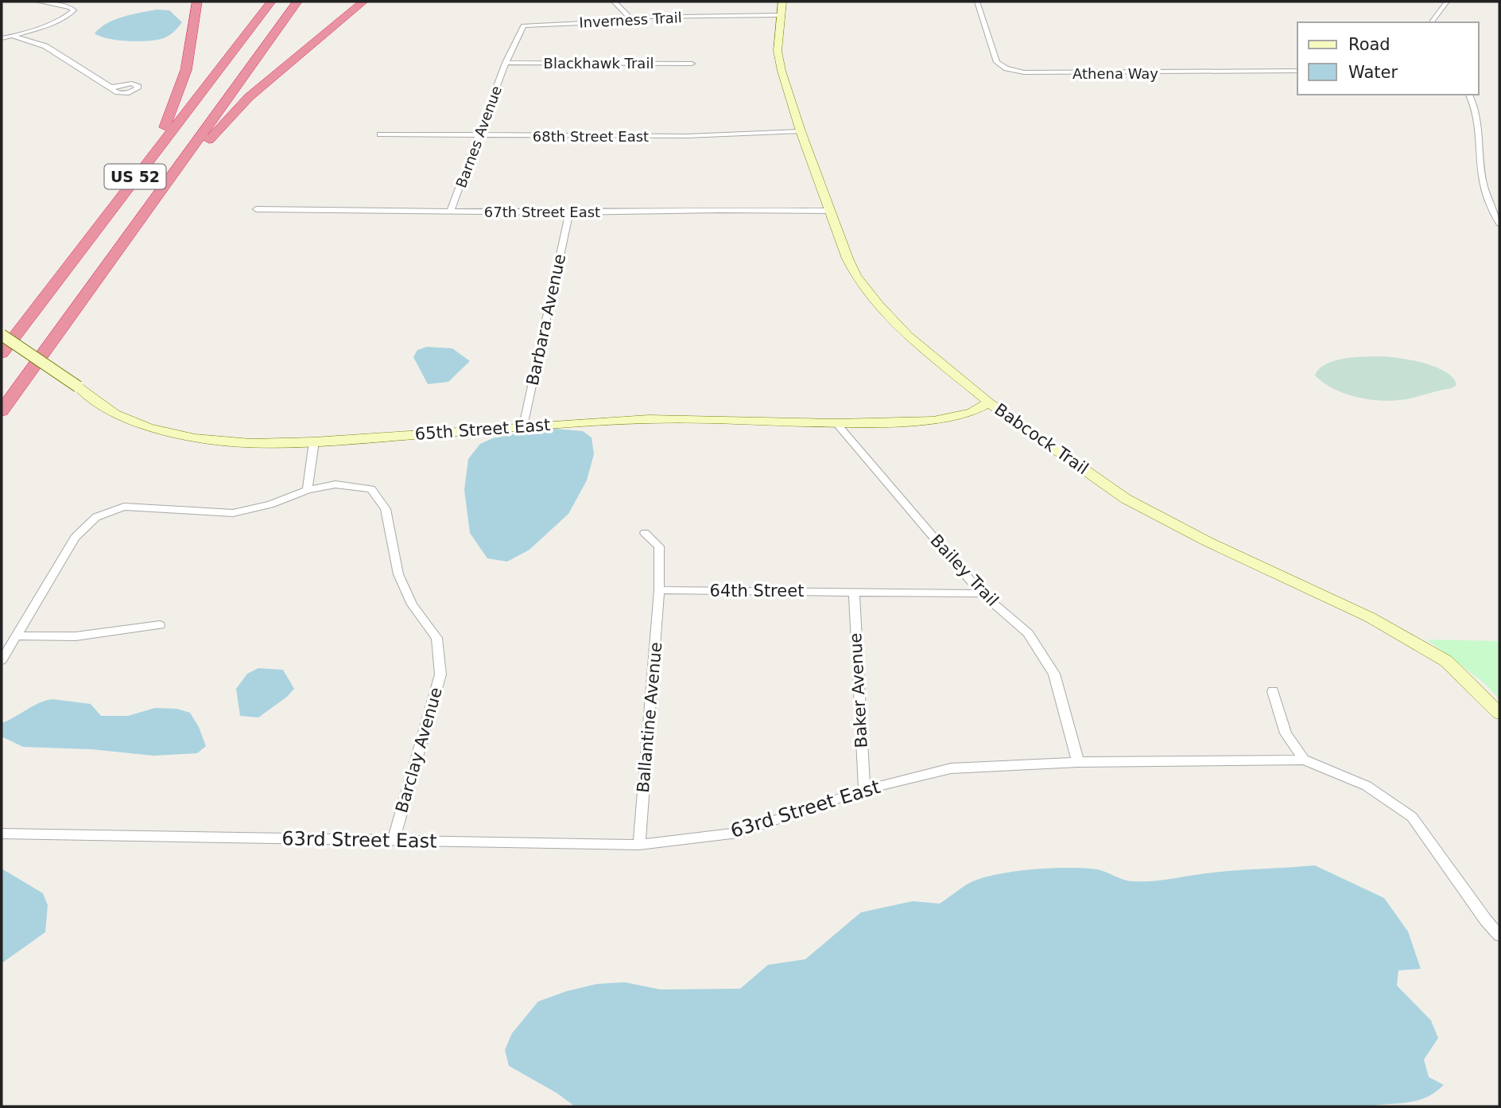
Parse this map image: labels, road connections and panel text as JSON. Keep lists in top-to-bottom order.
{
  "streets": {
    "highway": ["US 52"],
    "street": [
      "Inverness Trail",
      "Blackhawk Trail",
      "Athena Way",
      "68th Street East",
      "Barnes Avenue",
      "67th Street East",
      "Barbara Avenue",
      "65th Street East",
      "Babcock Trail",
      "Bailey Trail",
      "64th Street",
      "Baker Avenue",
      "Ballantine Avenue",
      "Barclay Avenue",
      "63rd Street East"
    ]
  },
  "crossings": [
    ["Inverness Trail", "Blackhawk Trail"],
    ["Inverness Trail", "Barnes Avenue"],
    ["Inverness Trail", "Babcock Trail"],
    ["Blackhawk Trail", "Barnes Avenue"],
    ["68th Street East", "Barnes Avenue"],
    ["68th Street East", "Babcock Trail"],
    ["Barnes Avenue", "67th Street East"],
    ["67th Street East", "Barbara Avenue"],
    ["67th Street East", "Babcock Trail"],
    ["Barbara Avenue", "65th Street East"],
    ["65th Street East", "Babcock Trail"],
    ["65th Street East", "Bailey Trail"],
    ["Bailey Trail", "64th Street"],
    ["Bailey Trail", "63rd Street East"],
    ["64th Street", "Baker Avenue"],
    ["64th Street", "Ballantine Avenue"],
    ["Baker Avenue", "63rd Street East"],
    ["Ballantine Avenue", "63rd Street East"],
    ["Barclay Avenue", "63rd Street East"]
  ],
  "legend": ["Road", "Water"]
}
